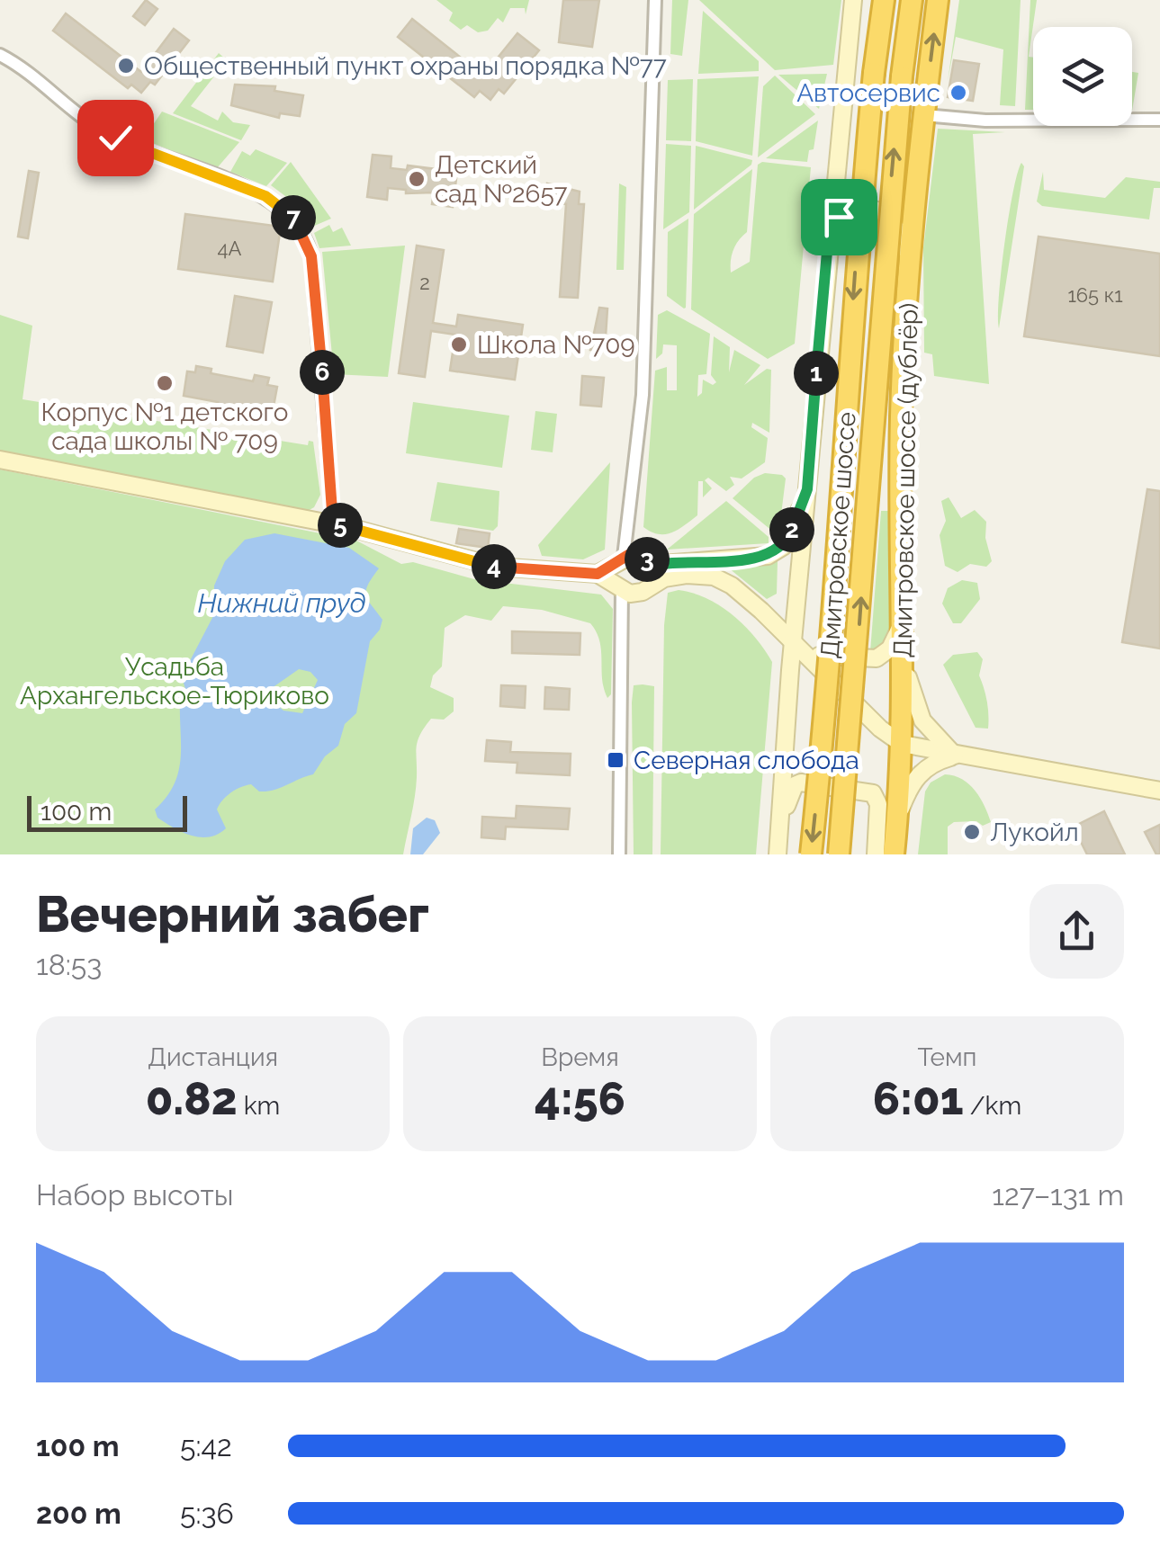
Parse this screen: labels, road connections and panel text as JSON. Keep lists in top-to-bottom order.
{
  "streets": {
    "highway": ["Дмитровское шоссе (дублёр)", "Дмитровское шоссе"]
  },
  "water": ["Нижний пруд"],
  "parks": ["Усадьба Архангельское-Тюриково"],
  "places": {
    "other": [
      "Общественный пункт охраны порядка №77",
      "Автосервис",
      "Детский сад №2657",
      "Школа №709",
      "Корпус №1 детского сада школы № 709",
      "Лукойл"
    ],
    "transit": ["Северная слобода"]
  },
  "house_numbers": ["4А", "2", "165 к1"],
  "scale_bar": "100 m",
  "page": {
    "pins": [
      "7",
      "6",
      "1",
      "5",
      "2",
      "3",
      "4"
    ],
    "scale": "100 m",
    "heading": ["Вечерний забег", "18:53"],
    "stats": [
      ["Дистанция", "0.82 km"],
      ["Время", "4:56"],
      ["Темп", "6:01 /km"]
    ],
    "chart": ["Набор высоты", "127–131 m"],
    "list": [
      {
        "name": "100 m",
        "note": "5:42"
      },
      {
        "name": "200 m",
        "note": "5:36"
      }
    ]
  }
}
